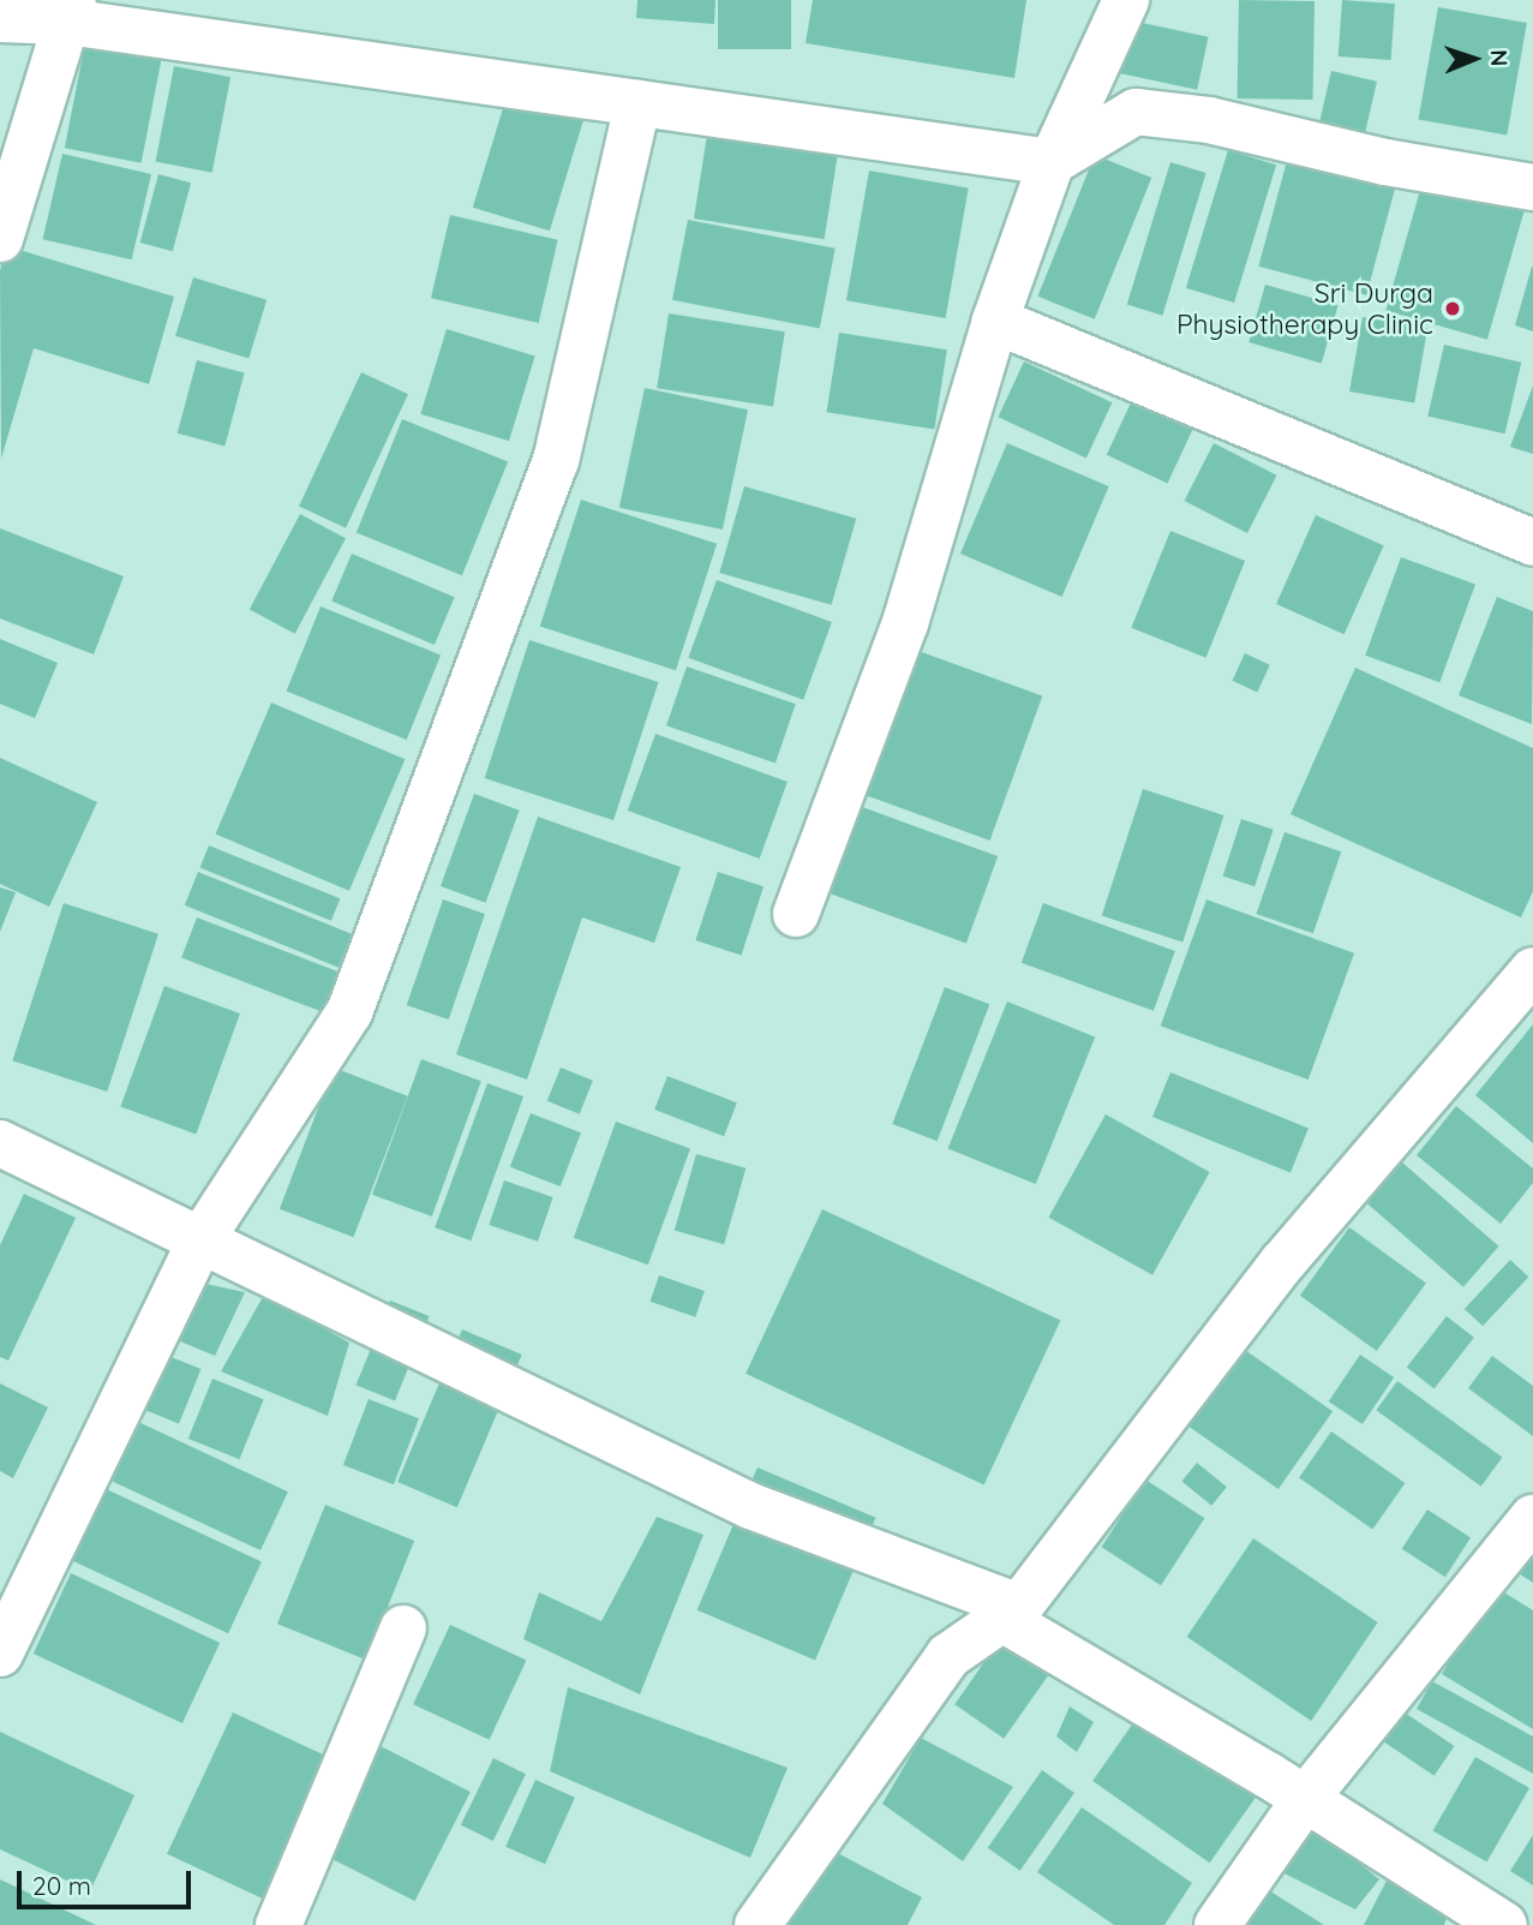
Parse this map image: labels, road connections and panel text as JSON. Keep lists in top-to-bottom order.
{
  "places": ["Sri Durga Physiotherapy Clinic"],
  "scale_bar": "20 m",
  "north": "right"
}
